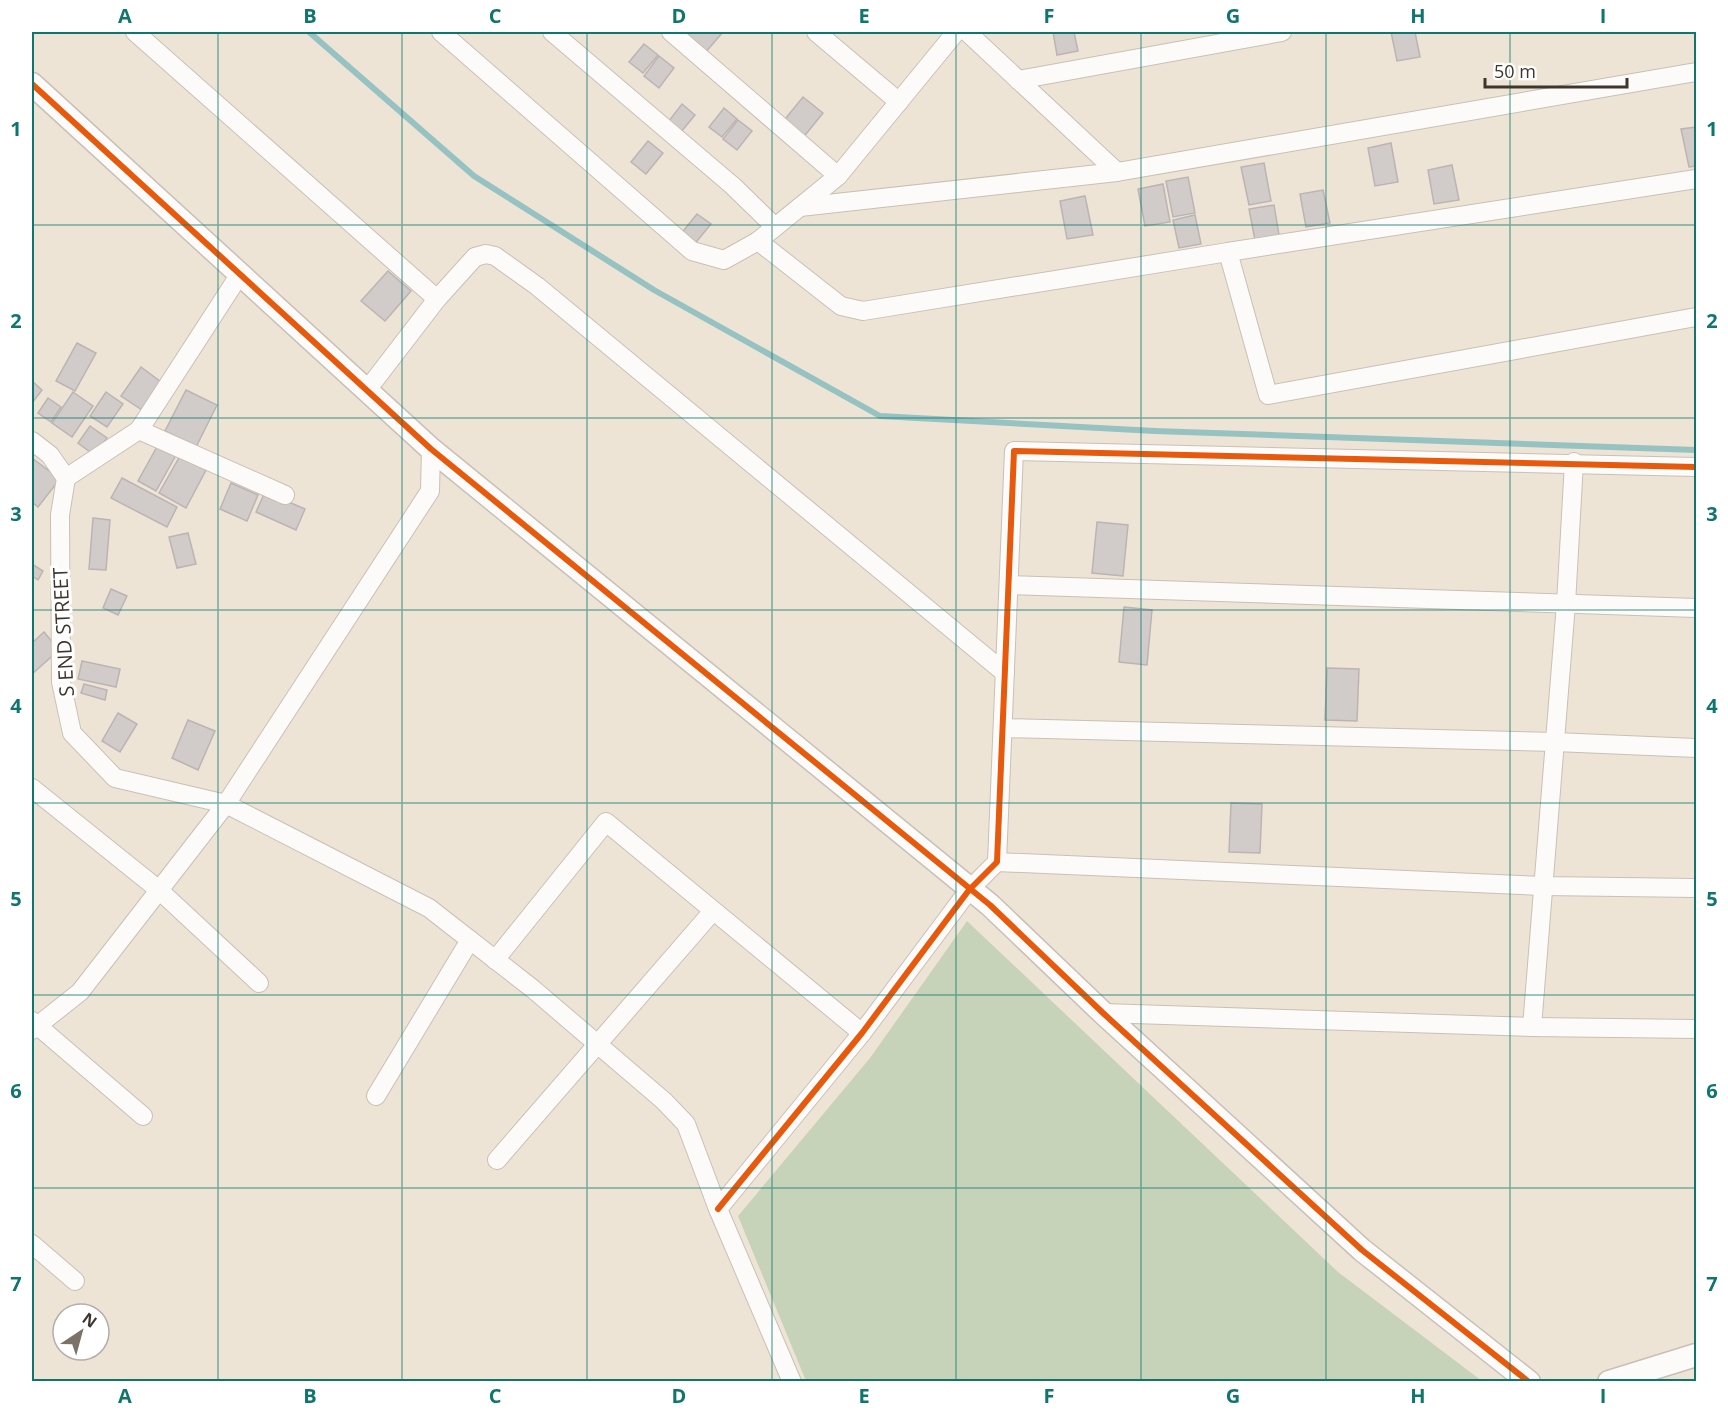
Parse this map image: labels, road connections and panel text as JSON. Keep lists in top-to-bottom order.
{
  "streets": {
    "street": ["S END STREET"]
  },
  "scale_bar": "50 m",
  "north": "top right",
  "grid": {
    "columns": [
      "A",
      "B",
      "C",
      "D",
      "E",
      "F",
      "G",
      "H",
      "I"
    ],
    "rows": [
      "1",
      "2",
      "3",
      "4",
      "5",
      "6",
      "7"
    ]
  }
}
